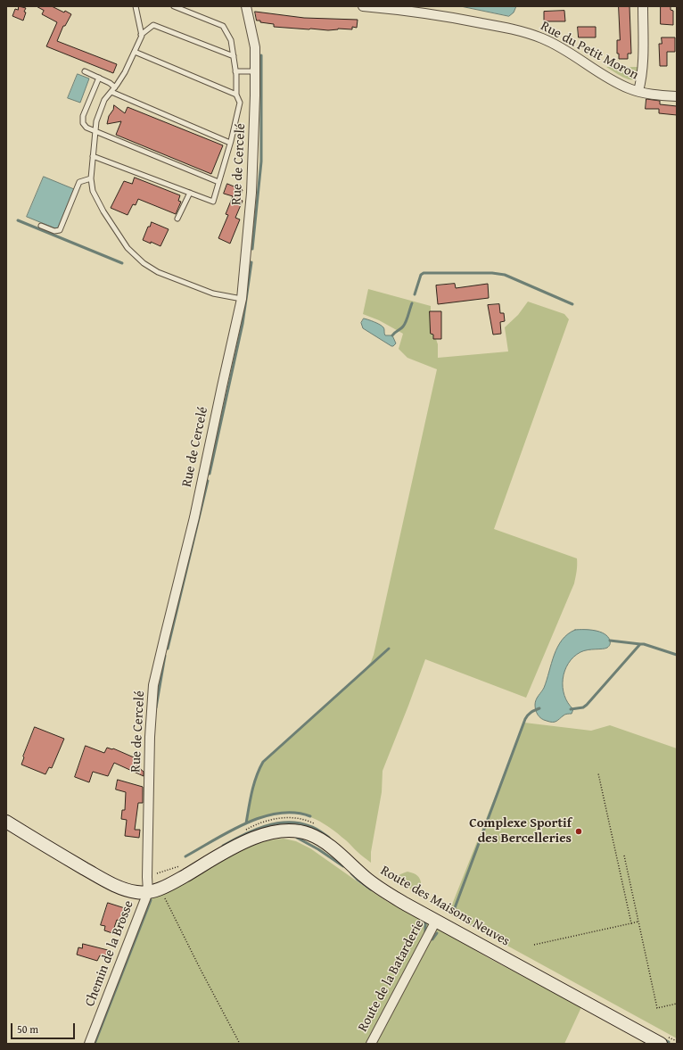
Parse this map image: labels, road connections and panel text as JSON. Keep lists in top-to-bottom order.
{
  "streets": {
    "street": [
      "Rue du Petit Moron",
      "Rue de Cercelé",
      "Route des Maisons Neuves",
      "Chemin de la Brosse",
      "Route de la Batarderie"
    ]
  },
  "crossings": [
    ["Rue de Cercelé", "Route des Maisons Neuves"],
    ["Rue de Cercelé", "Chemin de la Brosse"],
    ["Route des Maisons Neuves", "Chemin de la Brosse"],
    ["Route des Maisons Neuves", "Route de la Batarderie"]
  ],
  "places": ["Complexe Sportif des Bercelleries"],
  "scale_bar": "50 m"
}
